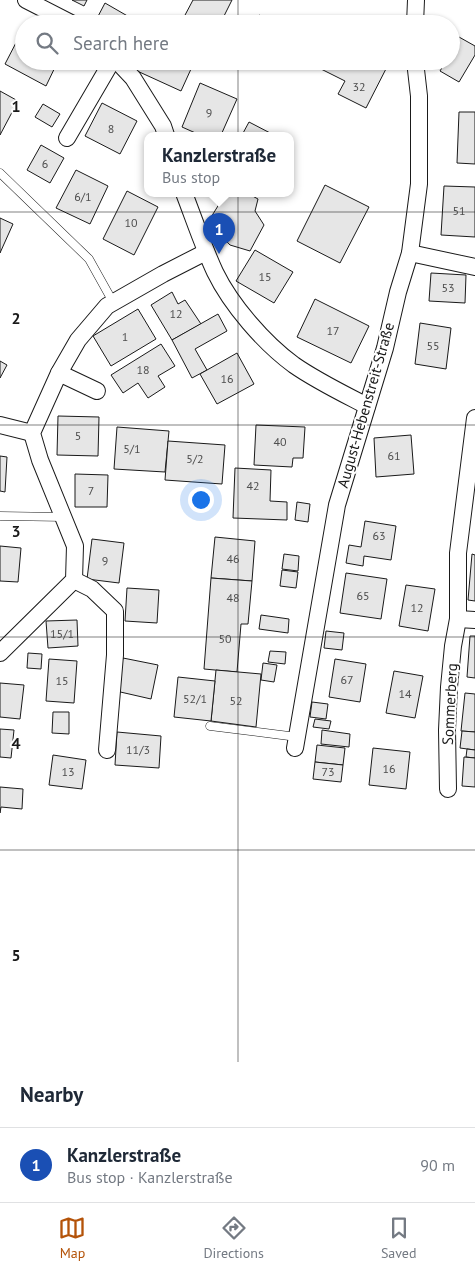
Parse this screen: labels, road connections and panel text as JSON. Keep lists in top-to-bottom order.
{
  "streets": {
    "street": ["August-Hebenstreit-Straße", "Sommerberg"]
  },
  "house_numbers": [
    "32",
    "9",
    "8",
    "6",
    "6/1",
    "51",
    "10",
    "15",
    "53",
    "12",
    "17",
    "1",
    "55",
    "18",
    "16",
    "5",
    "40",
    "5/1",
    "61",
    "5/2",
    "42",
    "7",
    "63",
    "46",
    "9",
    "65",
    "48",
    "12",
    "15/1",
    "50",
    "67",
    "15",
    "14",
    "52/1",
    "52",
    "11/3",
    "16",
    "13",
    "73"
  ],
  "page": {
    "search": "Search here",
    "popup": ["Kanzlerstraße", "Bus stop"],
    "pins": "1",
    "heading": "Nearby",
    "list": [
      {
        "mark": "1",
        "name": "Kanzlerstraße",
        "note": "Bus stop · Kanzlerstraße",
        "value": "90 m"
      }
    ],
    "nav": ["Map", "Directions", "Saved"]
  },
  "grid": {
    "rows": [
      "1",
      "2",
      "3",
      "4",
      "5"
    ]
  }
}
